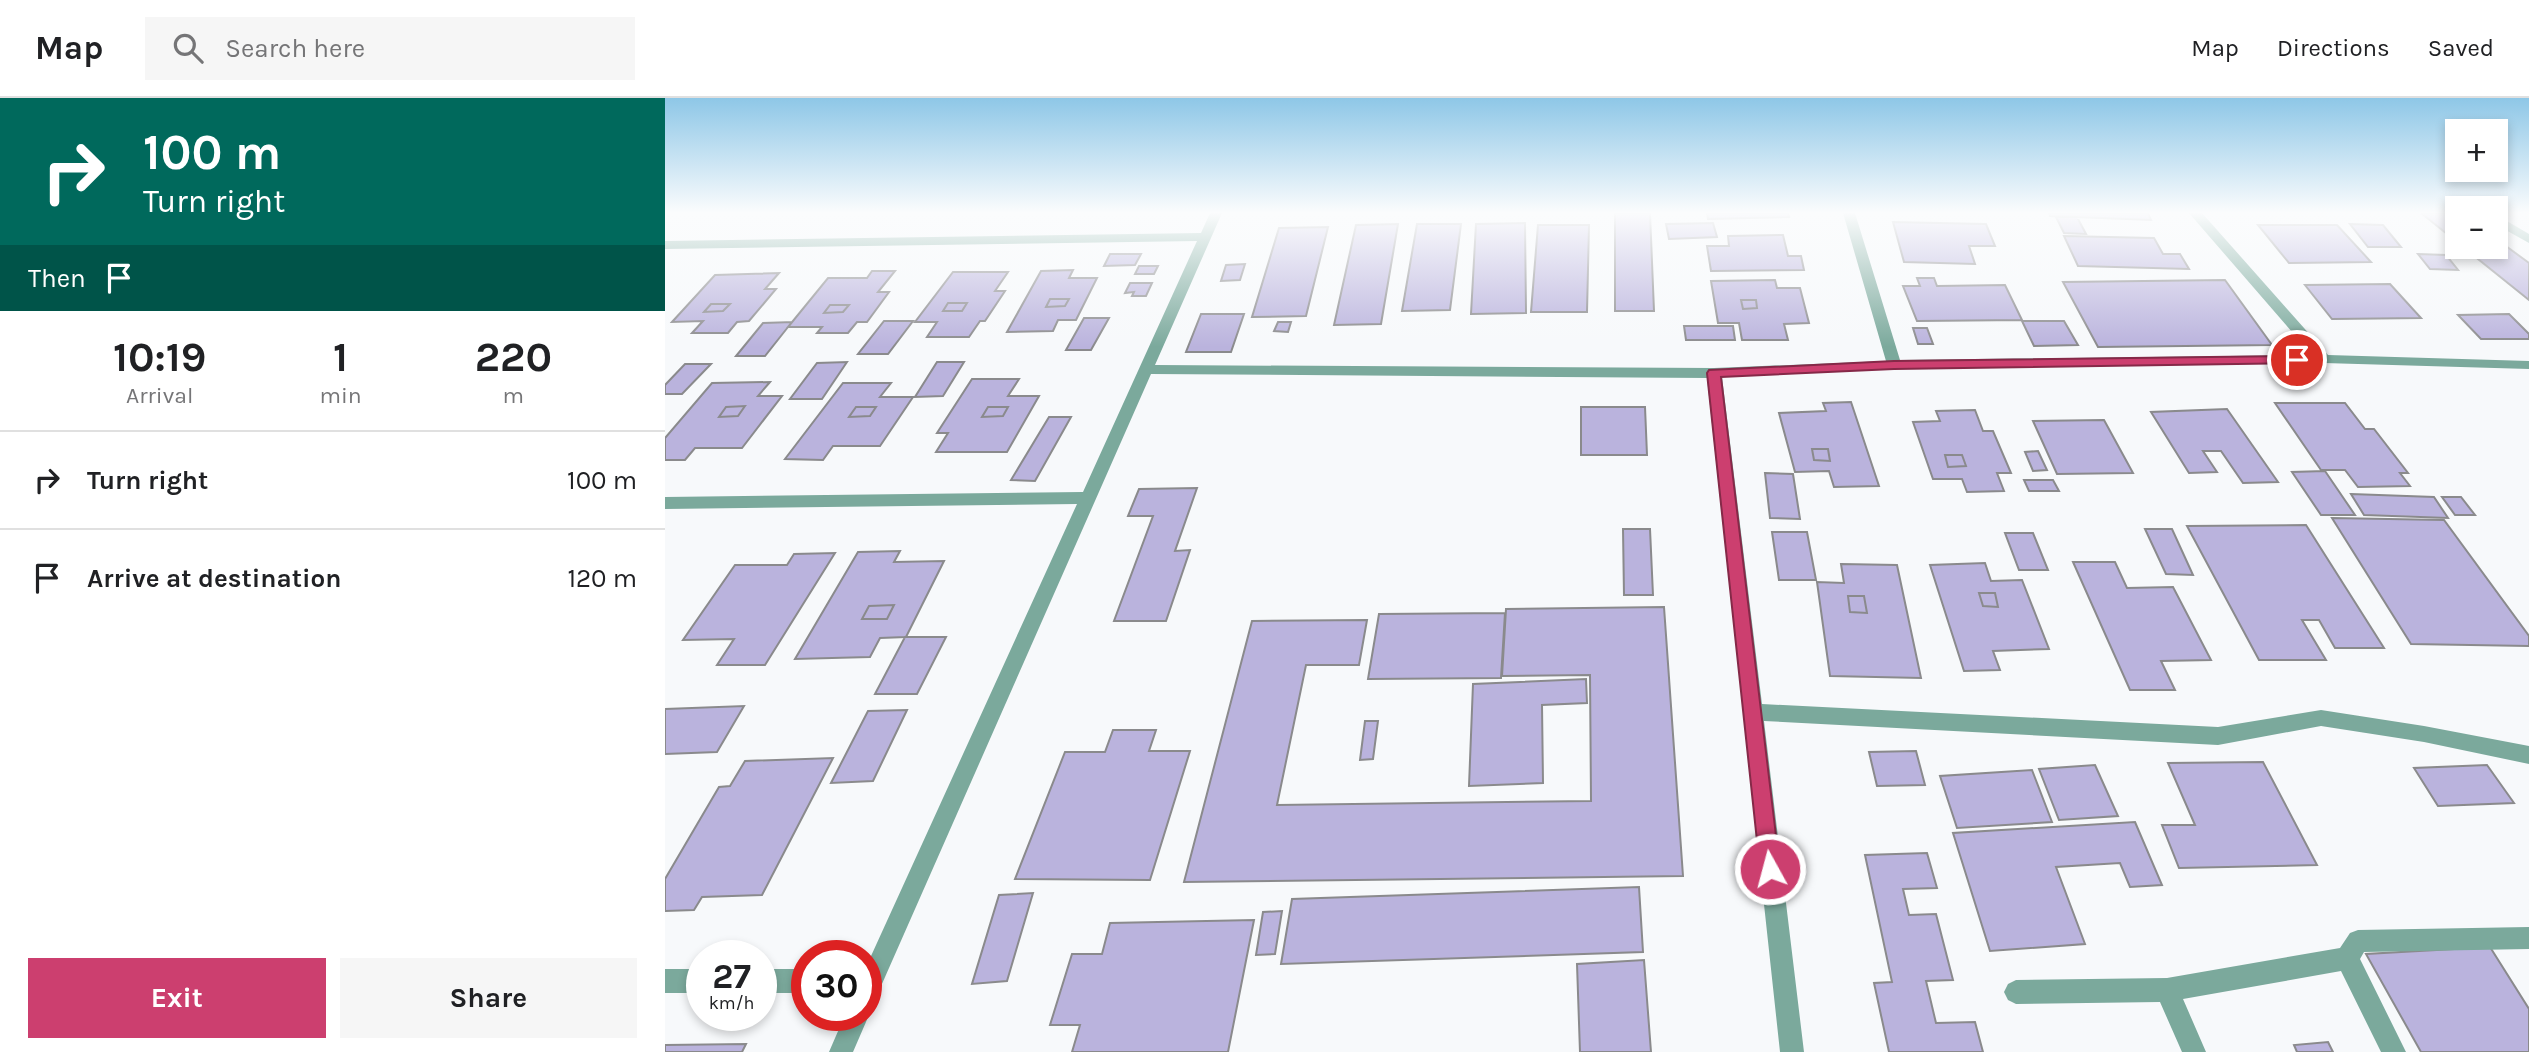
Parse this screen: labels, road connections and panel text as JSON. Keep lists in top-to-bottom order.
{
  "page": {
    "header": "Map",
    "search": "Search here",
    "nav": ["Map", "Directions", "Saved"],
    "turn": ["100 m", "Turn right"],
    "map_buttons": ["+", "−"],
    "then": "Then",
    "eta": [
      "10:19",
      "Arrival",
      "1",
      "min",
      "220",
      "m"
    ],
    "list": [
      {
        "name": "Turn right",
        "value": "100 m"
      },
      {
        "name": "Arrive at destination",
        "value": "120 m"
      }
    ],
    "speed": "27 km/h",
    "limit": "30",
    "buttons": ["Exit", "Share"]
  }
}
